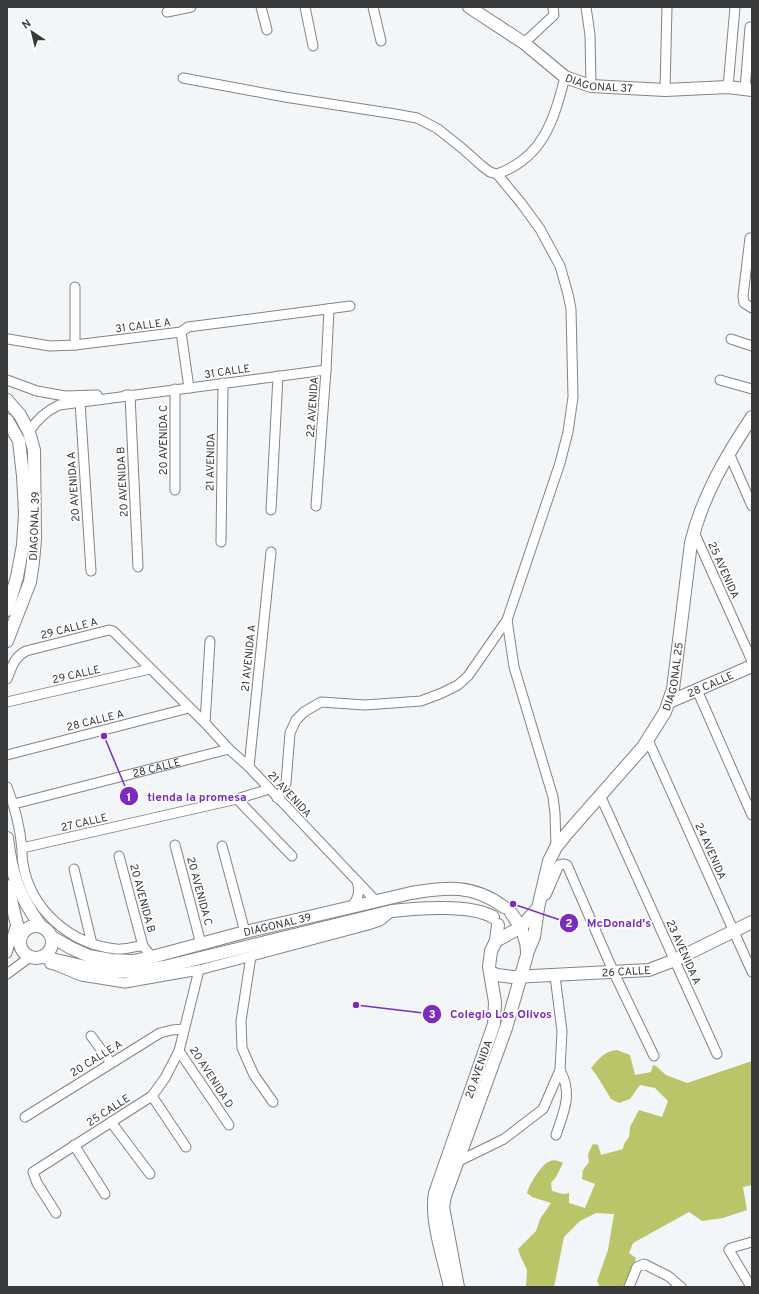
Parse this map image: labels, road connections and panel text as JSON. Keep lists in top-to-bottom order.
{
  "streets": {
    "main road": [
      "DIAGONAL 37",
      "DIAGONAL 39",
      "DIAGONAL 25",
      "28 CALLE",
      "26 CALLE",
      "20 AVENIDA"
    ],
    "street": [
      "31 CALLE A",
      "31 CALLE",
      "22 AVENIDA",
      "20 AVENIDA C",
      "21 AVENIDA",
      "20 AVENIDA B",
      "20 AVENIDA A",
      "25 AVENIDA",
      "29 CALLE A",
      "21 AVENIDA A",
      "29 CALLE",
      "28 CALLE A",
      "27 CALLE",
      "24 AVENIDA",
      "23 AVENIDA A",
      "20 CALLE A",
      "20 AVENIDA D",
      "25 CALLE"
    ]
  },
  "crossings": [
    ["31 CALLE A", "22 AVENIDA"],
    ["31 CALLE", "22 AVENIDA"],
    ["31 CALLE", "20 AVENIDA C"],
    ["31 CALLE", "21 AVENIDA"],
    ["31 CALLE", "20 AVENIDA B"],
    ["31 CALLE", "20 AVENIDA A"],
    ["31 CALLE", "DIAGONAL 39"],
    ["20 AVENIDA C", "DIAGONAL 39"],
    ["21 AVENIDA", "DIAGONAL 39"],
    ["21 AVENIDA", "29 CALLE A"],
    ["21 AVENIDA", "21 AVENIDA A"],
    ["21 AVENIDA", "29 CALLE"],
    ["21 AVENIDA", "28 CALLE"],
    ["21 AVENIDA", "28 CALLE A"],
    ["21 AVENIDA", "27 CALLE"],
    ["DIAGONAL 39", "20 AVENIDA"],
    ["25 AVENIDA", "DIAGONAL 25"],
    ["DIAGONAL 25", "28 CALLE"],
    ["DIAGONAL 25", "24 AVENIDA"],
    ["DIAGONAL 25", "23 AVENIDA A"],
    ["DIAGONAL 25", "20 AVENIDA"],
    ["24 AVENIDA", "26 CALLE"],
    ["23 AVENIDA A", "26 CALLE"],
    ["26 CALLE", "20 AVENIDA"],
    ["20 CALLE A", "20 AVENIDA D"],
    ["20 AVENIDA D", "25 CALLE"]
  ],
  "places": ["tienda la promesa", "McDonald's", "Colegio Los Olivos"],
  "north": "top left"
}
